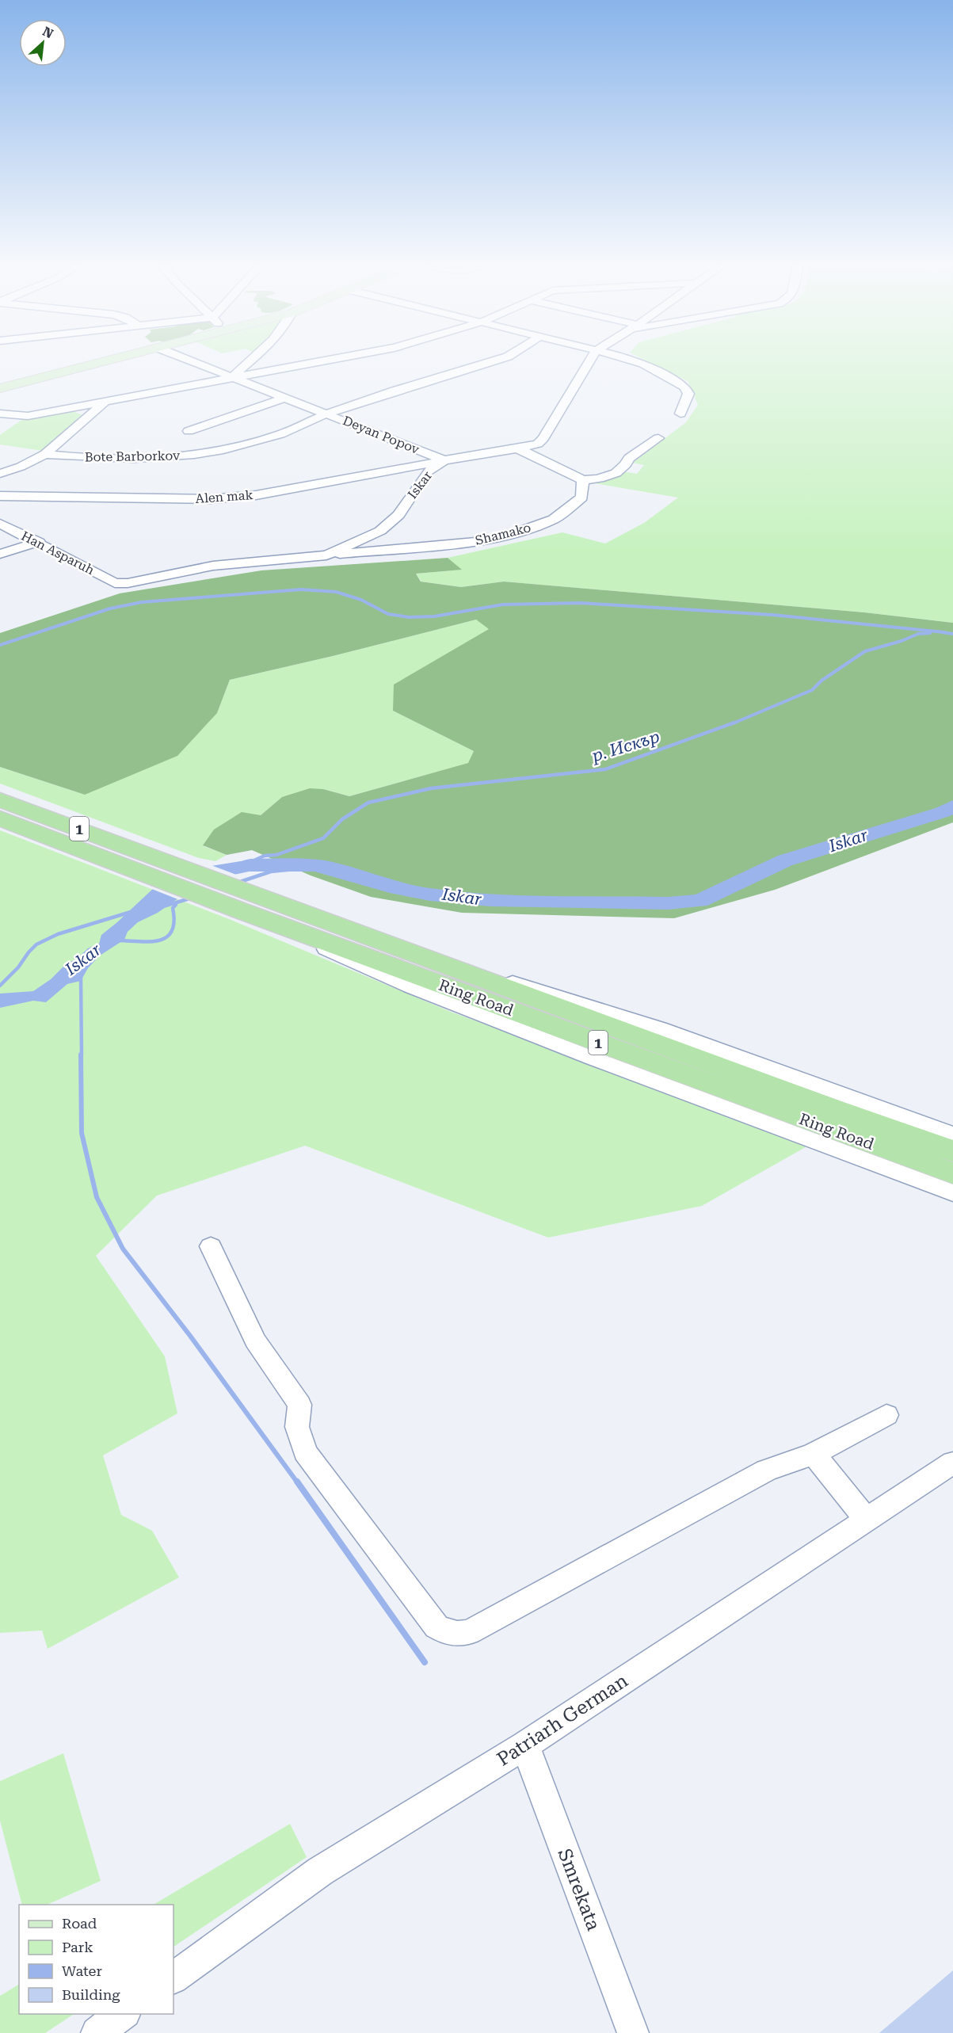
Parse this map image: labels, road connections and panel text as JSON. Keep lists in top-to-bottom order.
{
  "streets": {
    "highway": ["1", "Ring Road"],
    "street": [
      "Deyan Popov",
      "Bote Barborkov",
      "Iskar",
      "Alen mak",
      "Shamako",
      "Han Asparuh",
      "Patriarh German",
      "Smrekata"
    ]
  },
  "crossings": [
    ["Deyan Popov", "Bote Barborkov"],
    ["Deyan Popov", "Iskar"],
    ["Deyan Popov", "Alen mak"],
    ["Iskar", "Alen mak"],
    ["Iskar", "Shamako"],
    ["Iskar", "Han Asparuh"],
    ["Patriarh German", "Smrekata"]
  ],
  "water": ["р. Искър", "Iskar"],
  "legend": [
    "Road",
    "Park",
    "Water",
    "Building"
  ],
  "north": "top right"
}
